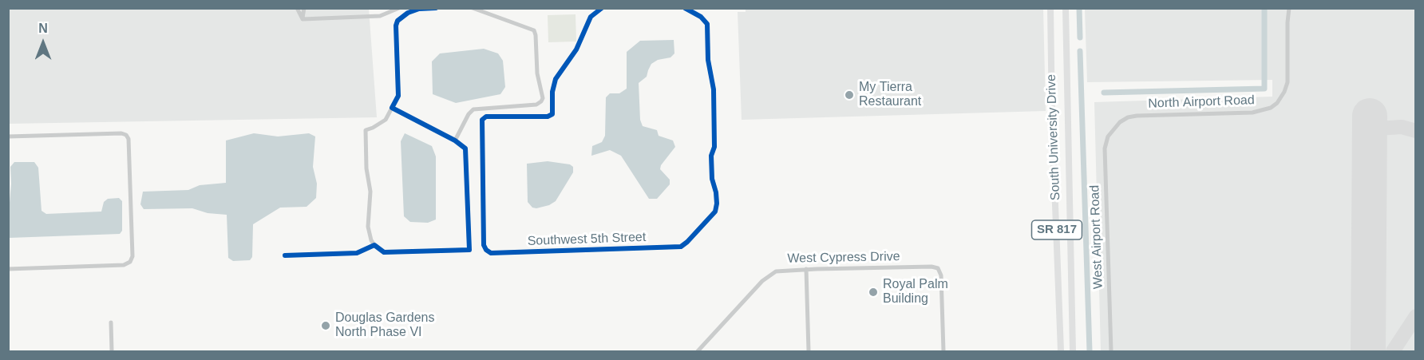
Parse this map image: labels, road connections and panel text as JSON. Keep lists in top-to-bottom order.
{
  "streets": {
    "main road": ["South University Drive", "SR 817"],
    "street": [
      "North Airport Road",
      "West Airport Road",
      "Southwest 5th Street",
      "West Cypress Drive"
    ]
  },
  "crossings": [
    ["North Airport Road", "West Airport Road"]
  ],
  "places": ["My Tierra Restaurant", "Royal Palm Building", "Douglas Gardens North Phase VI"],
  "north": "top"
}
